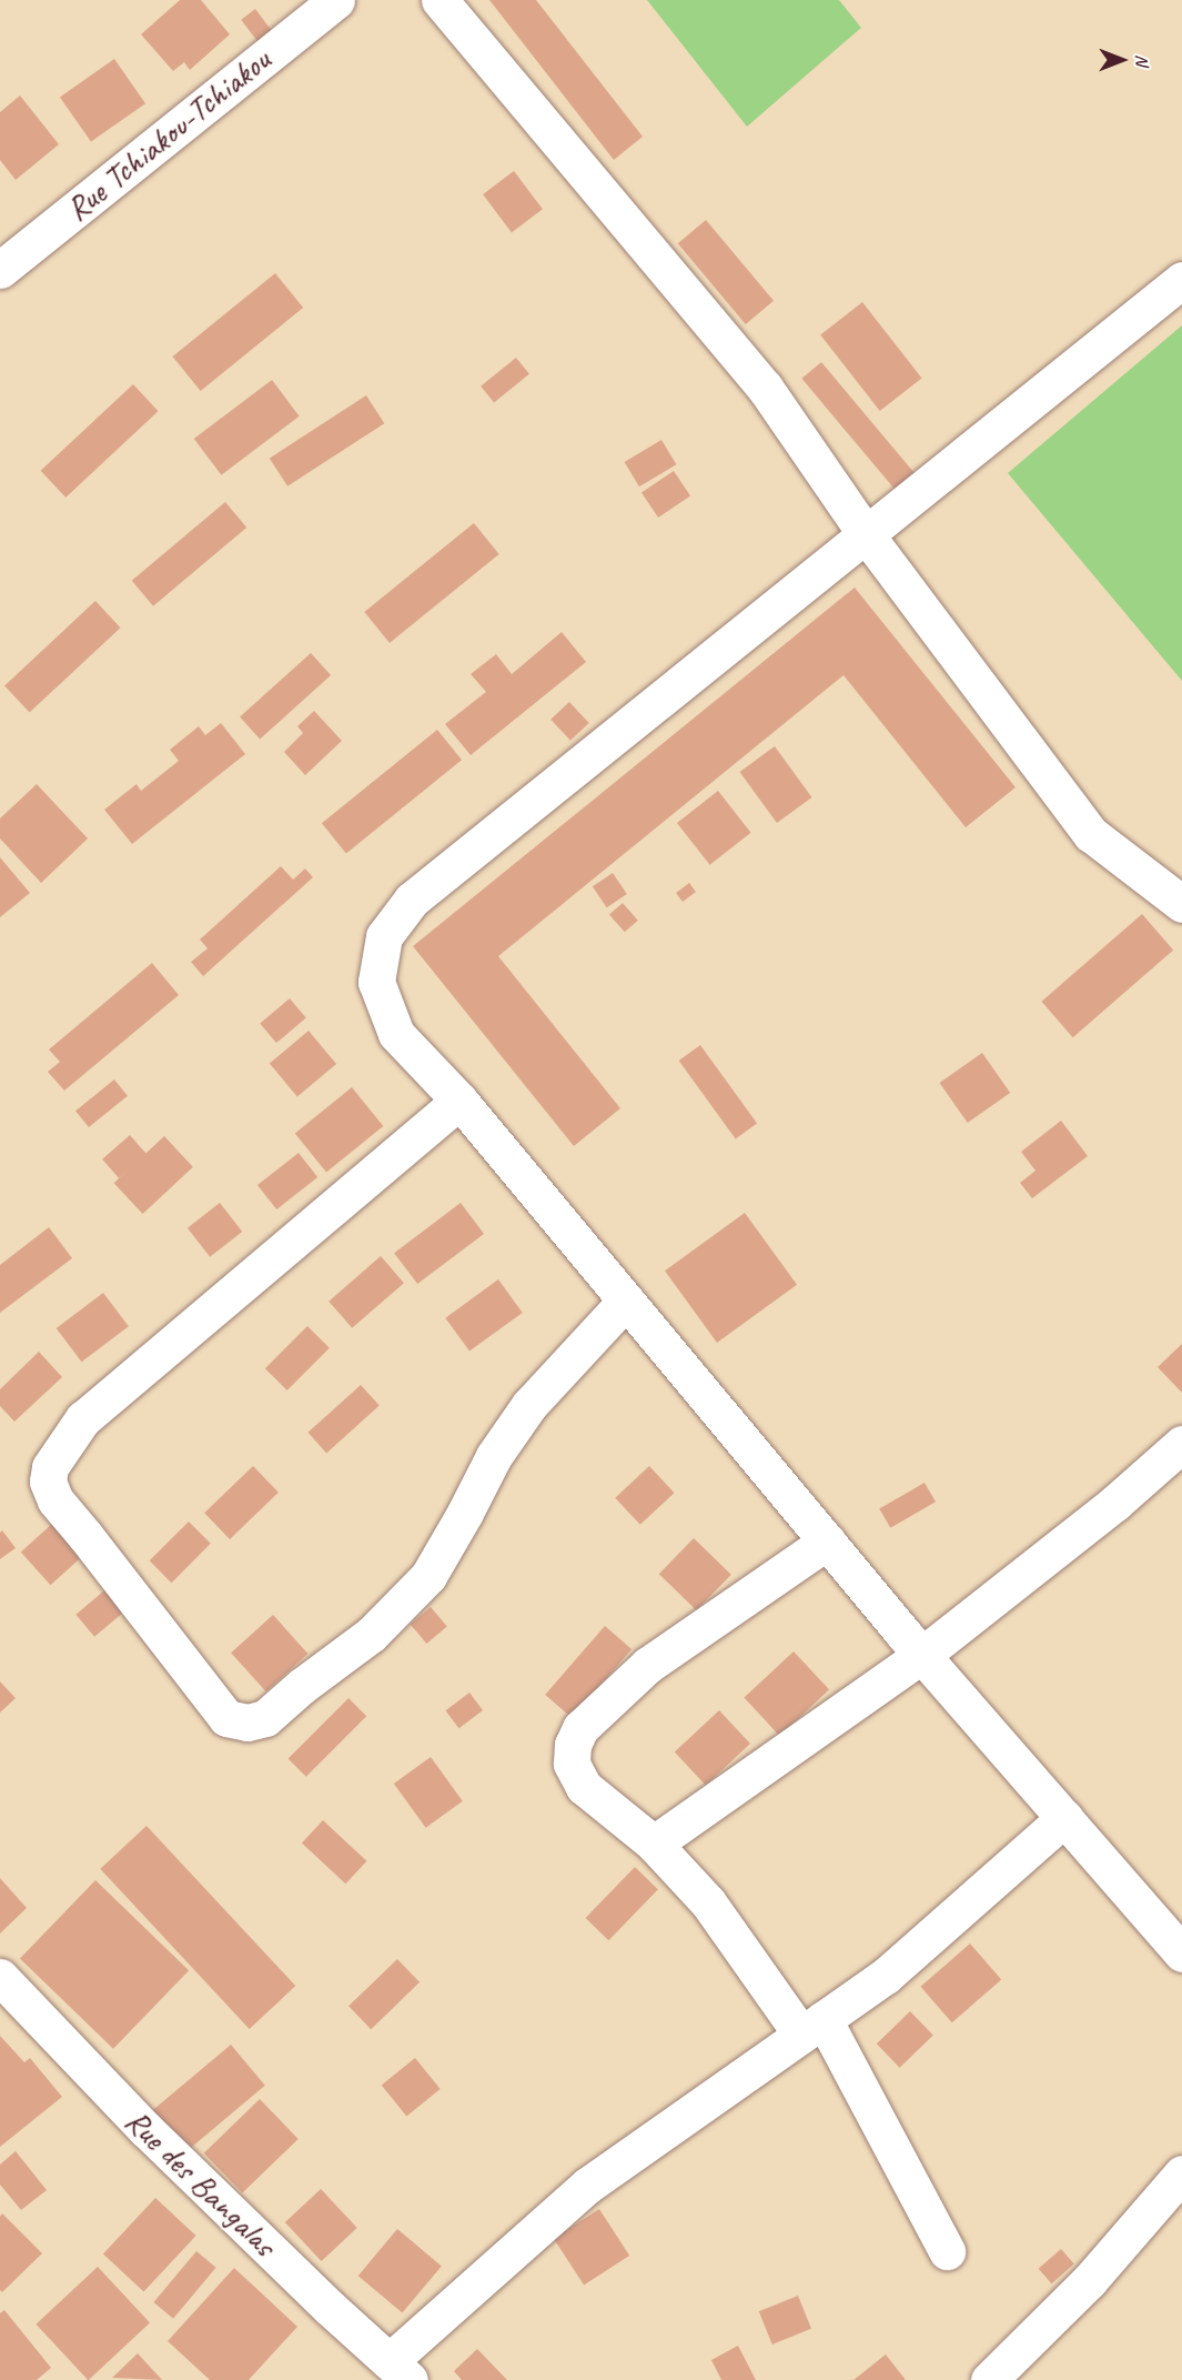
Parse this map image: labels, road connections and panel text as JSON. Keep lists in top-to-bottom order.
{
  "streets": {
    "street": ["Rue Tchiakou-Tchiakou", "Rue des Bangalas"]
  },
  "north": "right"
}
